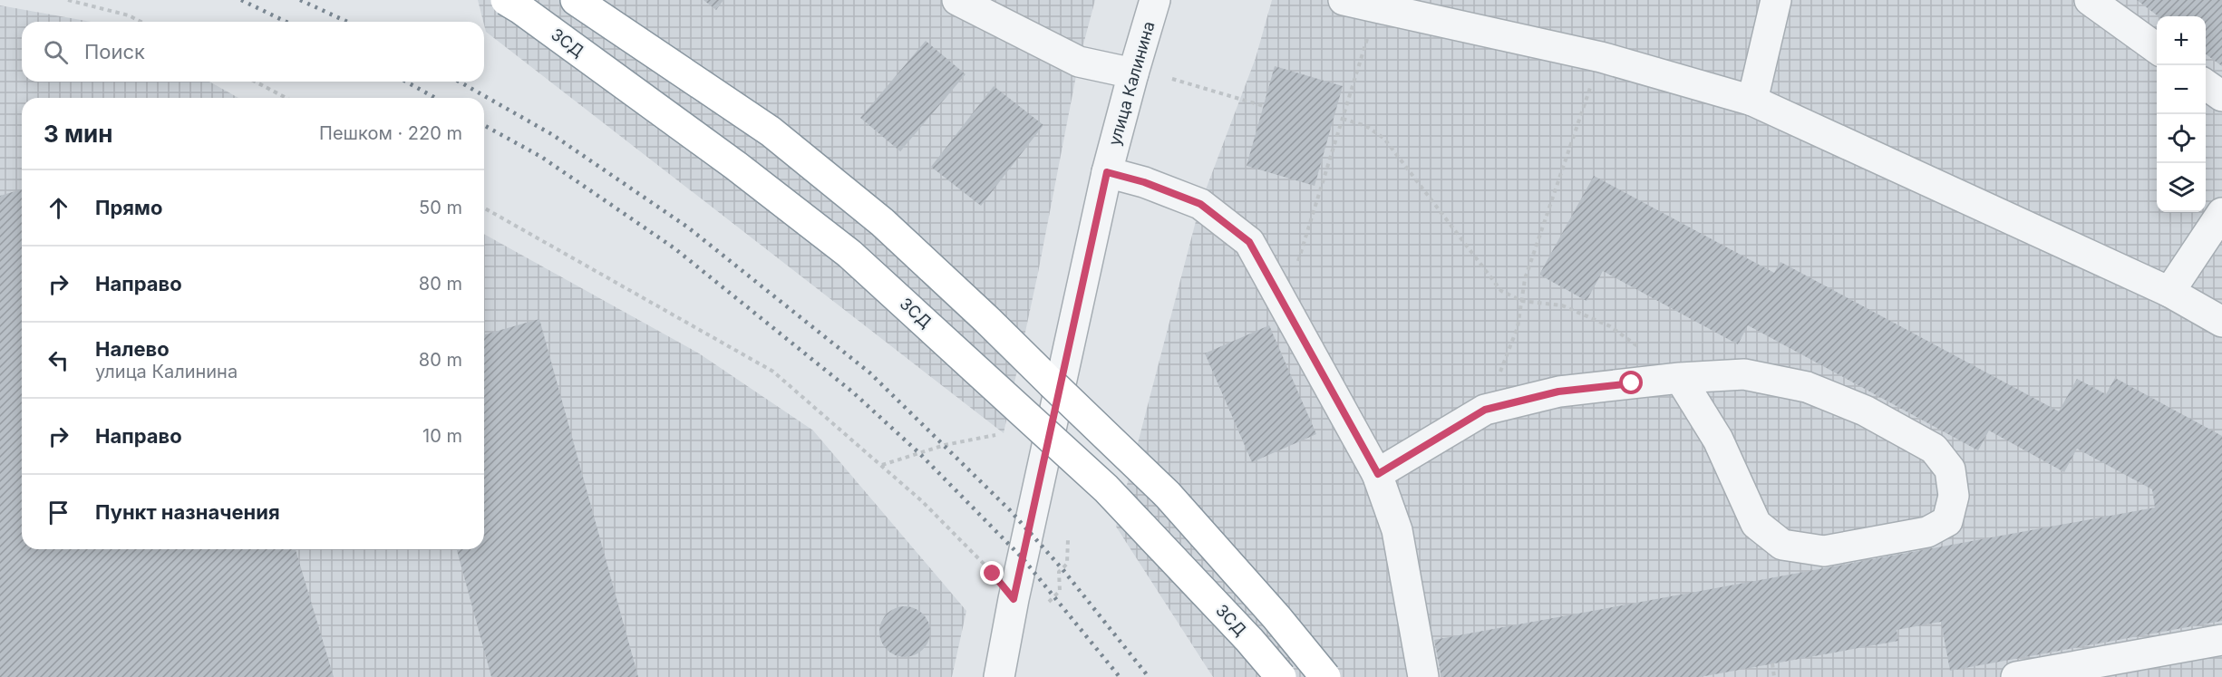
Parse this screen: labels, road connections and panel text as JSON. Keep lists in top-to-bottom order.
{
  "streets": {
    "highway": ["ЗСД"],
    "street": ["улица Калинина"]
  },
  "page": {
    "map_buttons": ["+", "−"],
    "search": "Поиск",
    "heading": ["3 мин", "Пешком · 220 m"],
    "list": [
      ["Прямо", "50 m"],
      ["Направо", "80 m"],
      ["Налево", "улица Калинина", "80 m"],
      ["Направо", "10 m"],
      "Пункт назначения"
    ]
  }
}
